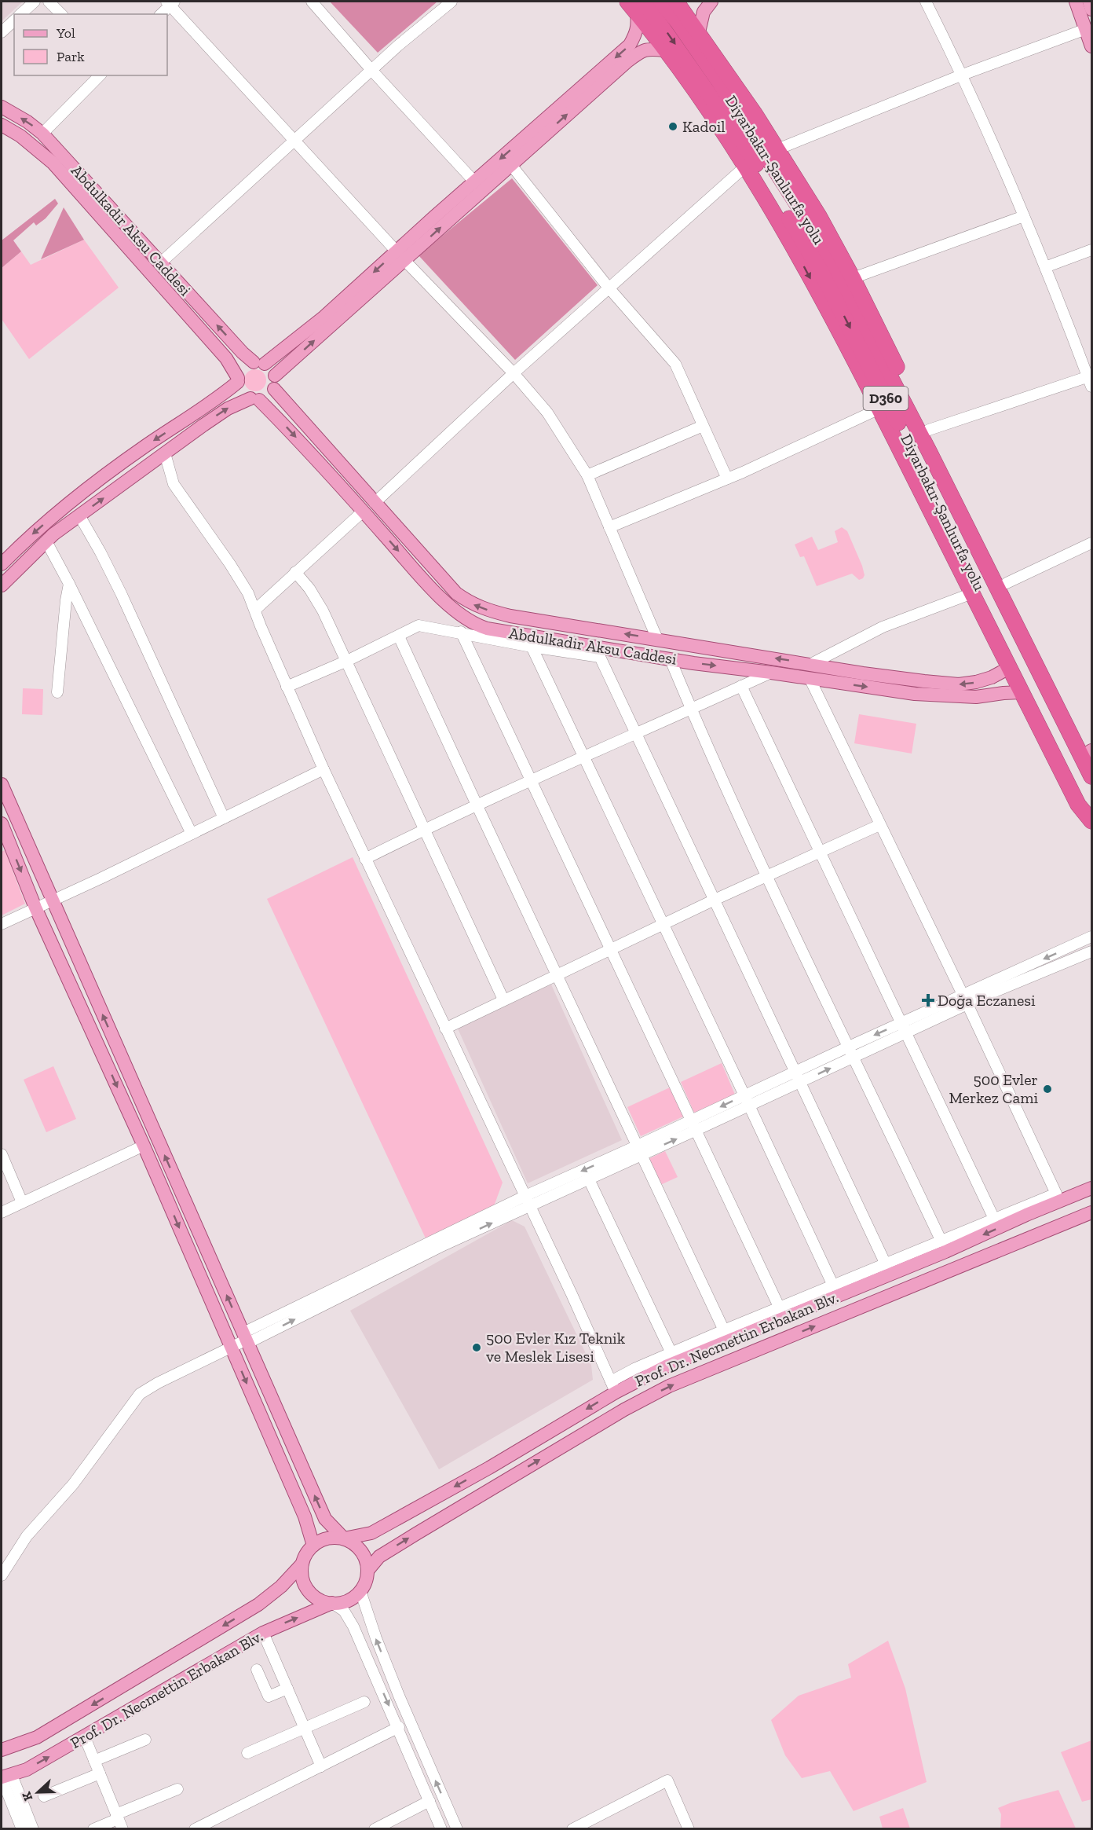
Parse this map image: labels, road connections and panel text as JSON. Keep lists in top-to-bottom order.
{
  "streets": {
    "highway": ["Diyarbakır-Şanlıurfa yolu", "D360"],
    "main road": ["Abdulkadir Aksu Caddesi", "Prof. Dr. Necmettin Erbakan Blv."]
  },
  "places": {
    "other": ["Kadoil", "500 Evler Merkez Cami", "500 Evler Kız Teknik ve Meslek Lisesi"],
    "health": ["Doğa Eczanesi"]
  },
  "legend": ["Yol", "Park"],
  "north": "left"
}
